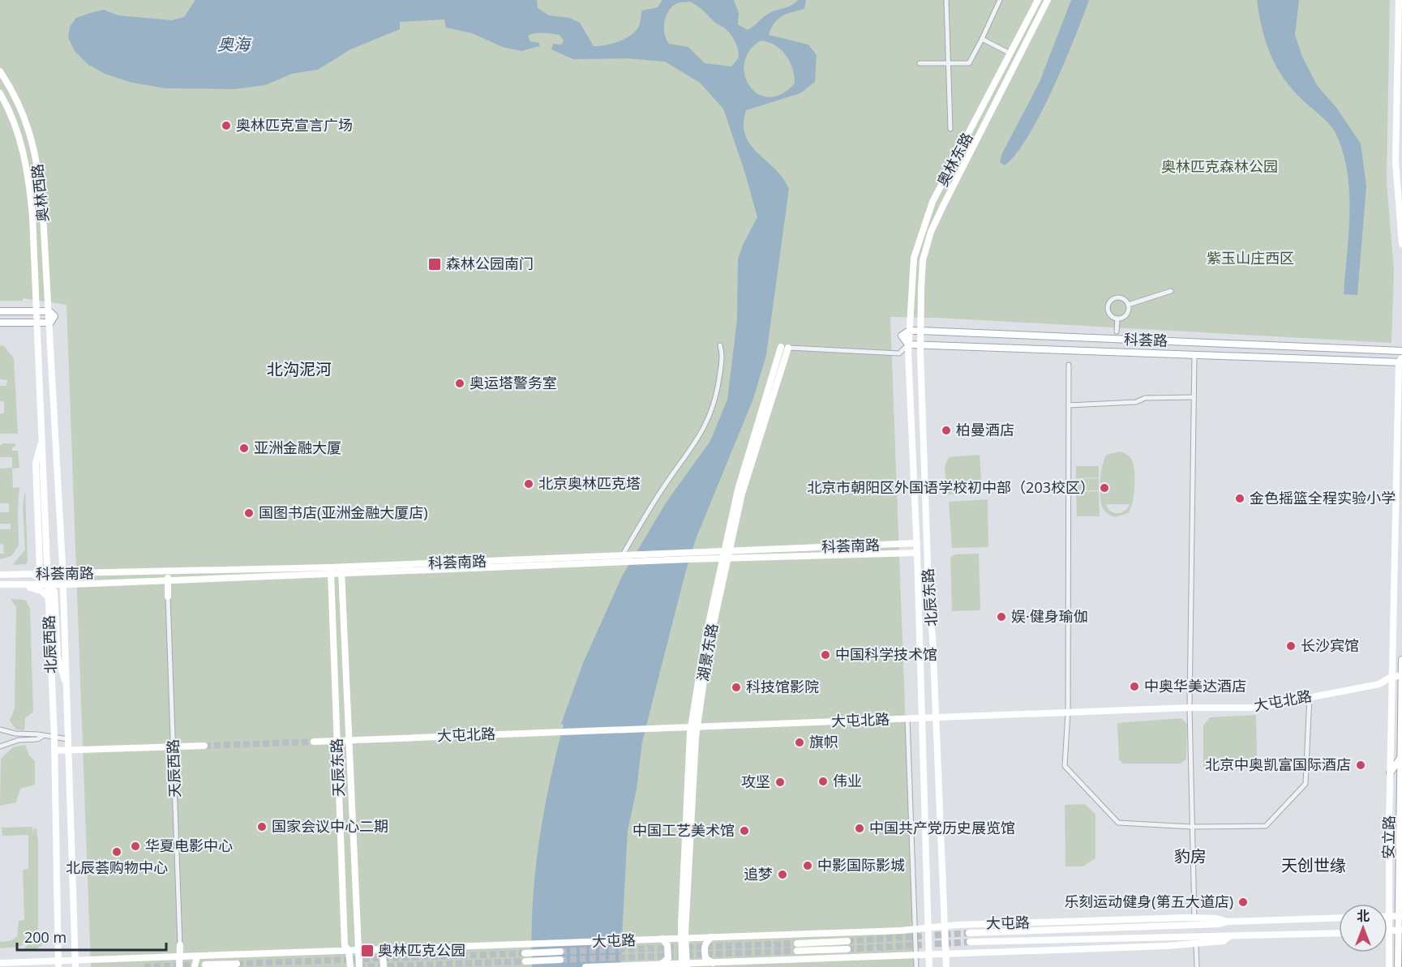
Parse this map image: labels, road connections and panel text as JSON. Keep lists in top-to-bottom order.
{
  "streets": {
    "main road": ["科荟路", "安立路"],
    "street": [
      "奥林东路",
      "奥林西路",
      "科荟南路",
      "北辰东路",
      "北辰西路",
      "湖景东路",
      "大屯北路",
      "天辰东路",
      "天辰西路",
      "大屯路"
    ]
  },
  "crossings": [
    ["奥林东路", "科荟路"],
    ["奥林东路", "北辰东路"],
    ["奥林西路", "北辰西路"],
    ["科荟路", "北辰东路"],
    ["科荟路", "湖景东路"],
    ["科荟路", "安立路"],
    ["科荟南路", "北辰东路"],
    ["科荟南路", "北辰西路"],
    ["科荟南路", "湖景东路"],
    ["科荟南路", "天辰东路"],
    ["科荟南路", "天辰西路"],
    ["北辰东路", "大屯北路"],
    ["北辰东路", "大屯路"],
    ["北辰西路", "大屯路"],
    ["湖景东路", "大屯北路"],
    ["湖景东路", "大屯路"],
    ["大屯北路", "天辰东路"],
    ["大屯北路", "安立路"],
    ["天辰东路", "大屯路"],
    ["天辰西路", "大屯路"]
  ],
  "districts": ["北沟泥河", "豹房", "天创世缘"],
  "water": ["奥海"],
  "parks": ["奥林匹克森林公园", "紫玉山庄西区"],
  "places": {
    "other": [
      "奥林匹克宣言广场",
      "奥运塔警务室",
      "柏曼酒店",
      "亚洲金融大厦",
      "北京奥林匹克塔",
      "北京市朝阳区外国语学校初中部（203校区）",
      "金色摇篮全程实验小学",
      "国图书店(亚洲金融大厦店)",
      "娱·健身瑜伽",
      "长沙宾馆",
      "中国科学技术馆",
      "中奥华美达酒店",
      "科技馆影院",
      "旗帜",
      "北京中奥凯富国际酒店",
      "伟业",
      "攻坚",
      "国家会议中心二期",
      "中国共产党历史展览馆",
      "中国工艺美术馆",
      "华夏电影中心",
      "北辰荟购物中心",
      "中影国际影城",
      "追梦",
      "乐刻运动健身(第五大道店)"
    ],
    "transit": ["森林公园南门", "奥林匹克公园"]
  },
  "scale_bar": "200 m",
  "north": "top"
}
